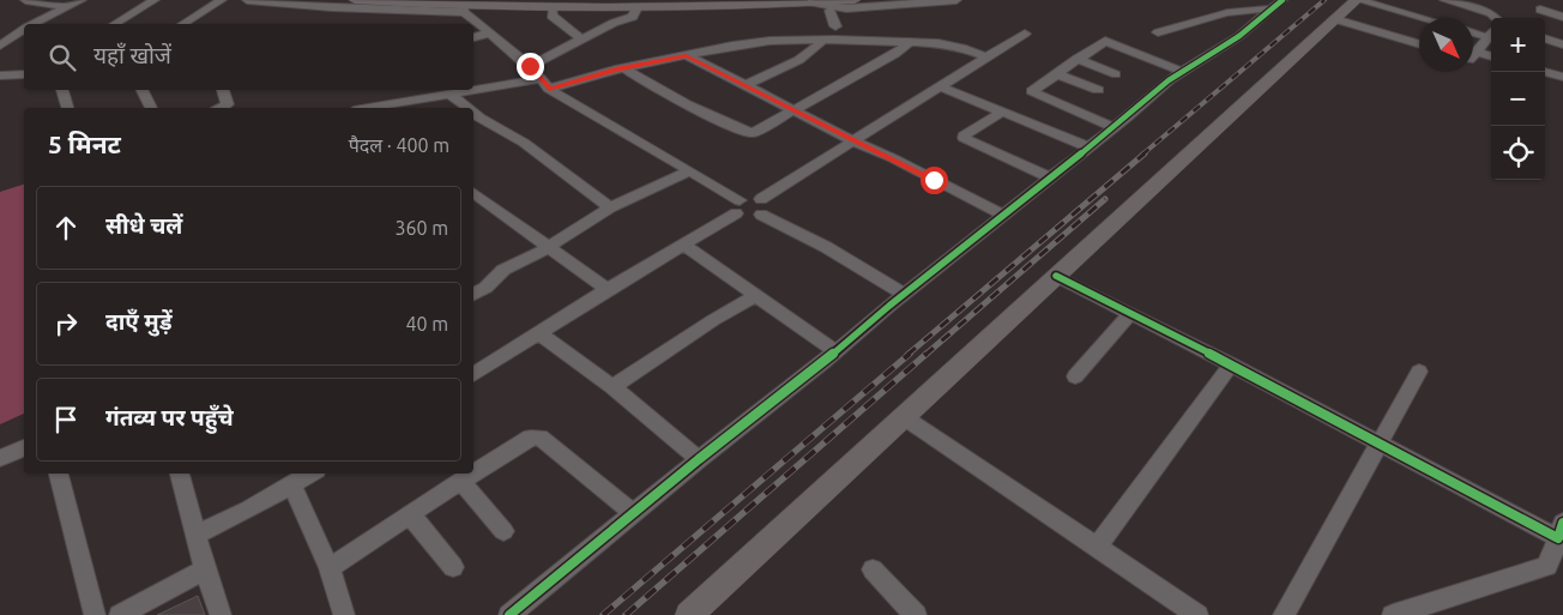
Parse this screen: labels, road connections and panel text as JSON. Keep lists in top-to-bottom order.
{
  "north": "bottom right",
  "page": {
    "map_buttons": ["+", "−"],
    "search": "यहाँ खोजें",
    "heading": ["5 मिनट", "पैदल · 400 m"],
    "list": [
      ["सीधे चलें", "360 m"],
      ["दाएँ मुड़ें", "40 m"],
      "गंतव्य पर पहुँचे"
    ]
  }
}
